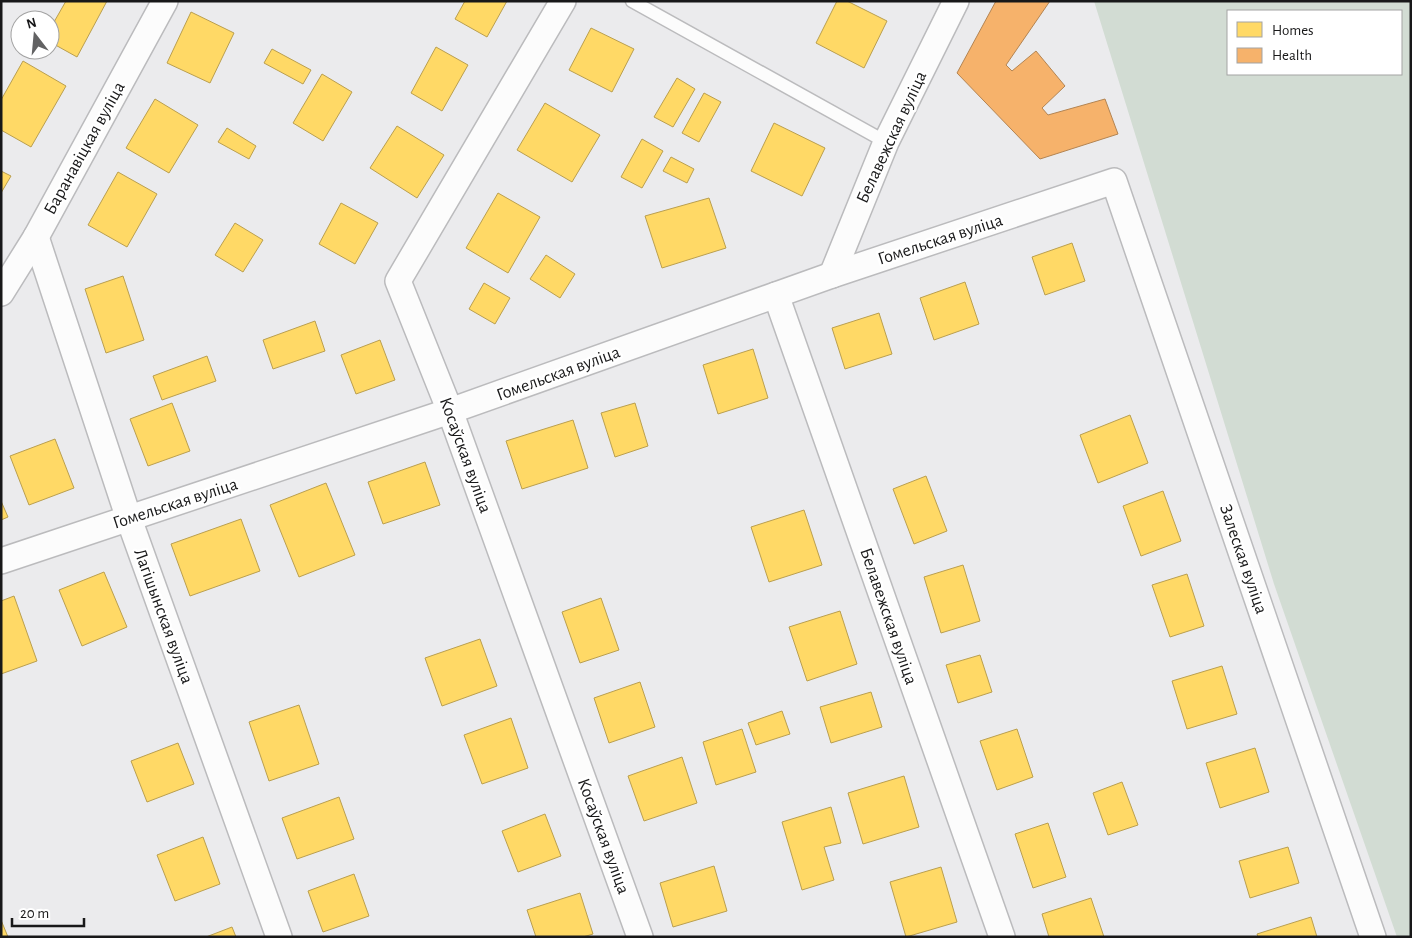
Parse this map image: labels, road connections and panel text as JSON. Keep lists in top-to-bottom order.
{
  "streets": {
    "street": [
      "Белавежская вуліца",
      "Баранавіцкая вуліца",
      "Гомельская вуліца",
      "Косаўская вуліца",
      "Залеская вуліца",
      "Лагішынская вуліца"
    ]
  },
  "crossings": [
    ["Белавежская вуліца", "Гомельская вуліца"],
    ["Баранавіцкая вуліца", "Лагішынская вуліца"],
    ["Гомельская вуліца", "Косаўская вуліца"],
    ["Гомельская вуліца", "Залеская вуліца"],
    ["Гомельская вуліца", "Лагішынская вуліца"]
  ],
  "legend": ["Homes", "Health"],
  "scale_bar": "20 m",
  "north": "top"
}
